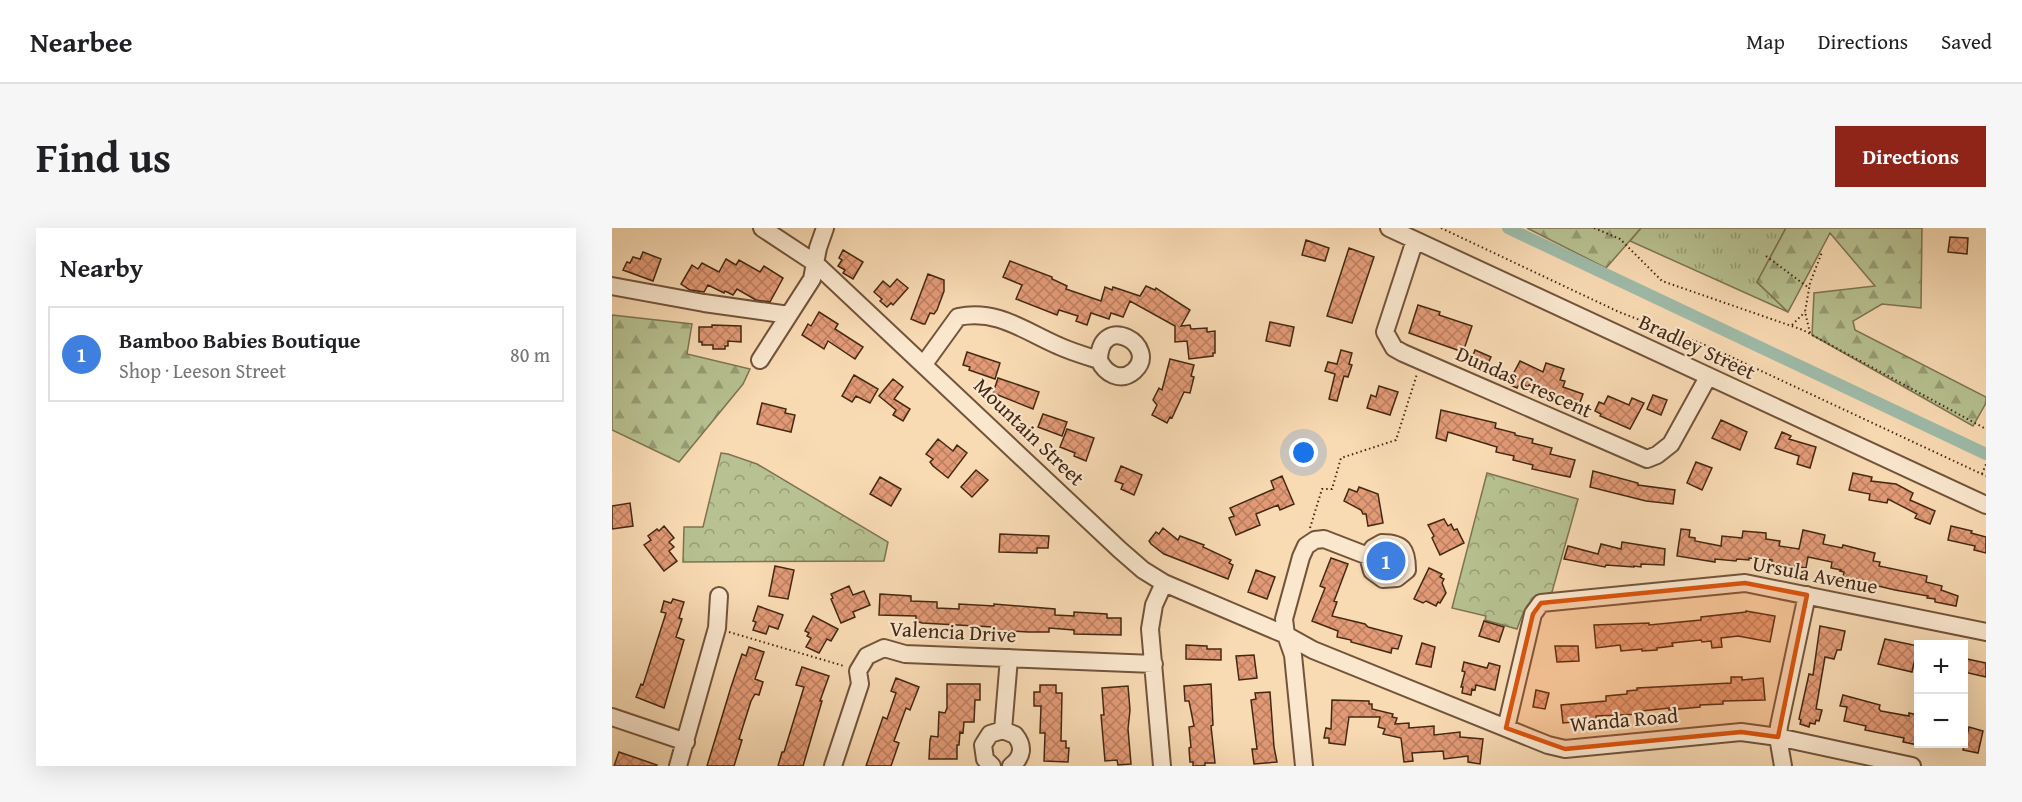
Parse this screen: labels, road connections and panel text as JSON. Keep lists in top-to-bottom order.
{
  "streets": {
    "street": [
      "Bradley Street",
      "Dundas Crescent",
      "Mountain Street",
      "Ursula Avenue",
      "Valencia Drive",
      "Wanda Road"
    ]
  },
  "crossings": [
    ["Bradley Street", "Dundas Crescent"],
    ["Mountain Street", "Wanda Road"],
    ["Ursula Avenue", "Wanda Road"]
  ],
  "page": {
    "header": "Nearbee",
    "nav": ["Map", "Directions", "Saved"],
    "title": "Find us",
    "buttons": "Directions",
    "heading": "Nearby",
    "list": [
      {
        "mark": "1",
        "name": "Bamboo Babies Boutique",
        "note": "Shop · Leeson Street",
        "value": "80 m"
      }
    ],
    "pins": "1",
    "map_buttons": ["+", "−"]
  }
}
